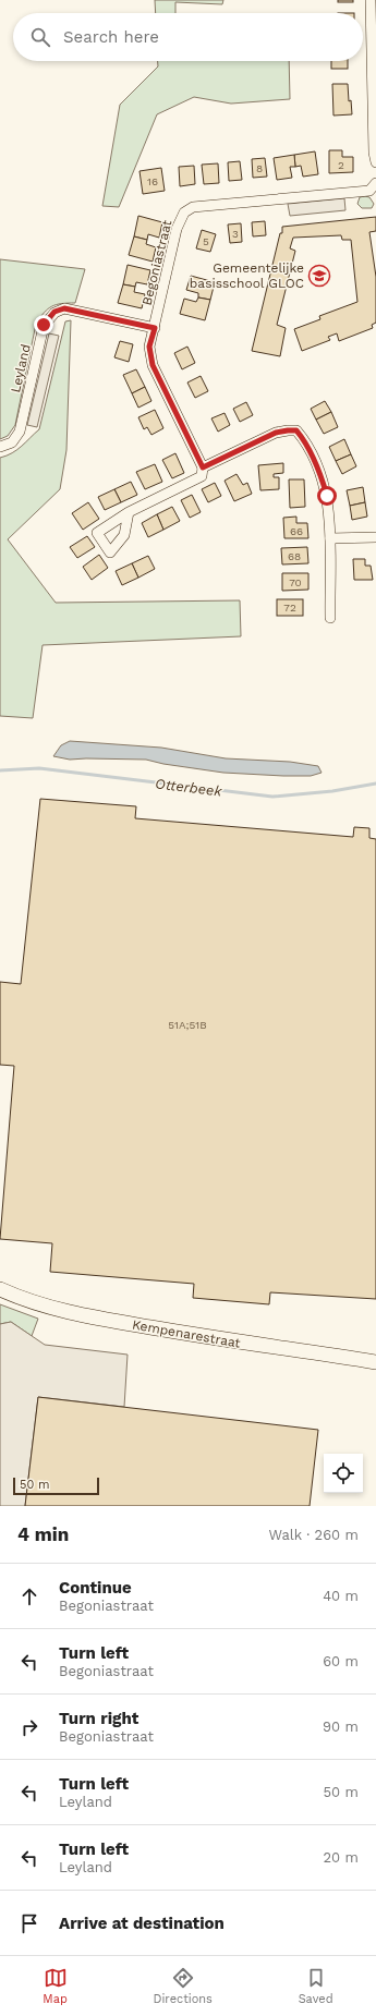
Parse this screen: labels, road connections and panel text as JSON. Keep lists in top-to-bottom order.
{
  "streets": {
    "street": ["Begoniastraat", "Leyland", "Kempenarestraat"]
  },
  "crossings": [
    ["Begoniastraat", "Leyland"]
  ],
  "water": ["Otterbeek"],
  "places": {
    "school or university": ["Gemeentelijke basisschool GLOC"]
  },
  "house_numbers": [
    "2",
    "8",
    "16",
    "3",
    "5",
    "66",
    "68",
    "70",
    "72",
    "51A;51B"
  ],
  "scale_bar": "50 m",
  "page": {
    "search": "Search here",
    "scale": "50 m",
    "heading": ["4 min", "Walk · 260 m"],
    "list": [
      ["Continue", "Begoniastraat", "40 m"],
      ["Turn left", "Begoniastraat", "60 m"],
      ["Turn right", "Begoniastraat", "90 m"],
      ["Turn left", "Leyland", "50 m"],
      ["Turn left", "Leyland", "20 m"],
      "Arrive at destination"
    ],
    "nav": ["Map", "Directions", "Saved"]
  }
}
